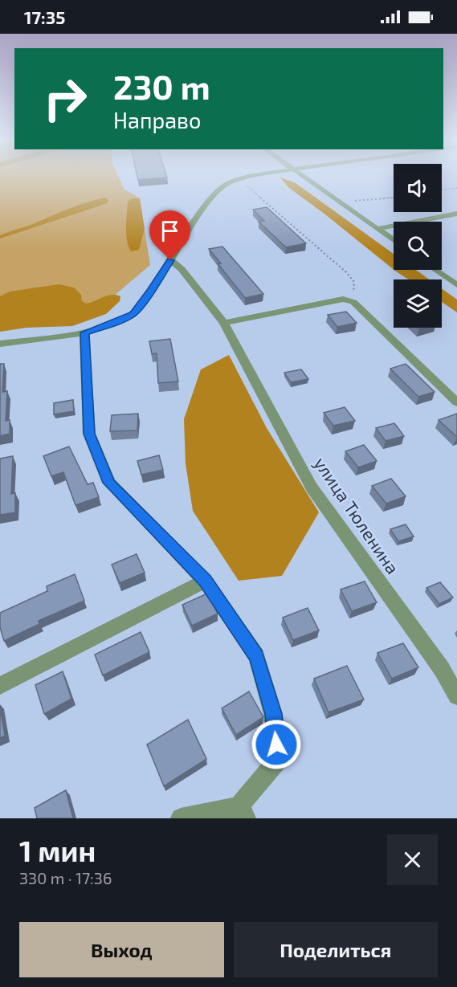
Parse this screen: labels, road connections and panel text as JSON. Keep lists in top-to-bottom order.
{
  "streets": {
    "street": ["улица Тюленина"]
  },
  "page": {
    "status": "17:35",
    "turn": ["230 m", "Направо"],
    "heading": ["1 мин", "330 m · 17:36"],
    "buttons": ["Выход", "Поделиться"]
  }
}
